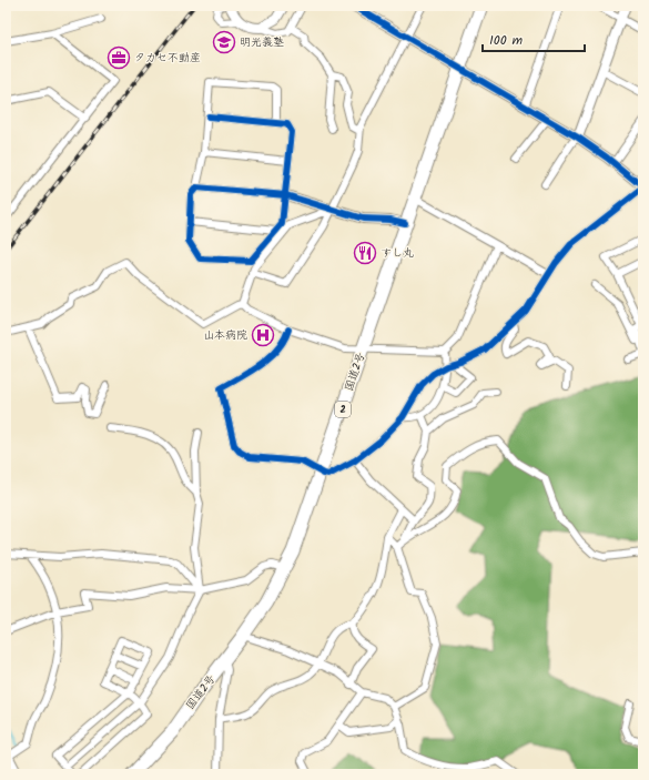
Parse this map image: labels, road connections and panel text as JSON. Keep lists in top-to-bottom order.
{
  "streets": {
    "highway": ["国道2号", "2"]
  },
  "places": {
    "school or university": ["明光義塾"],
    "office": ["タカセ不動産"],
    "restaurant": ["すし丸"],
    "hospital": ["山本病院"]
  },
  "scale_bar": "100 m"
}
